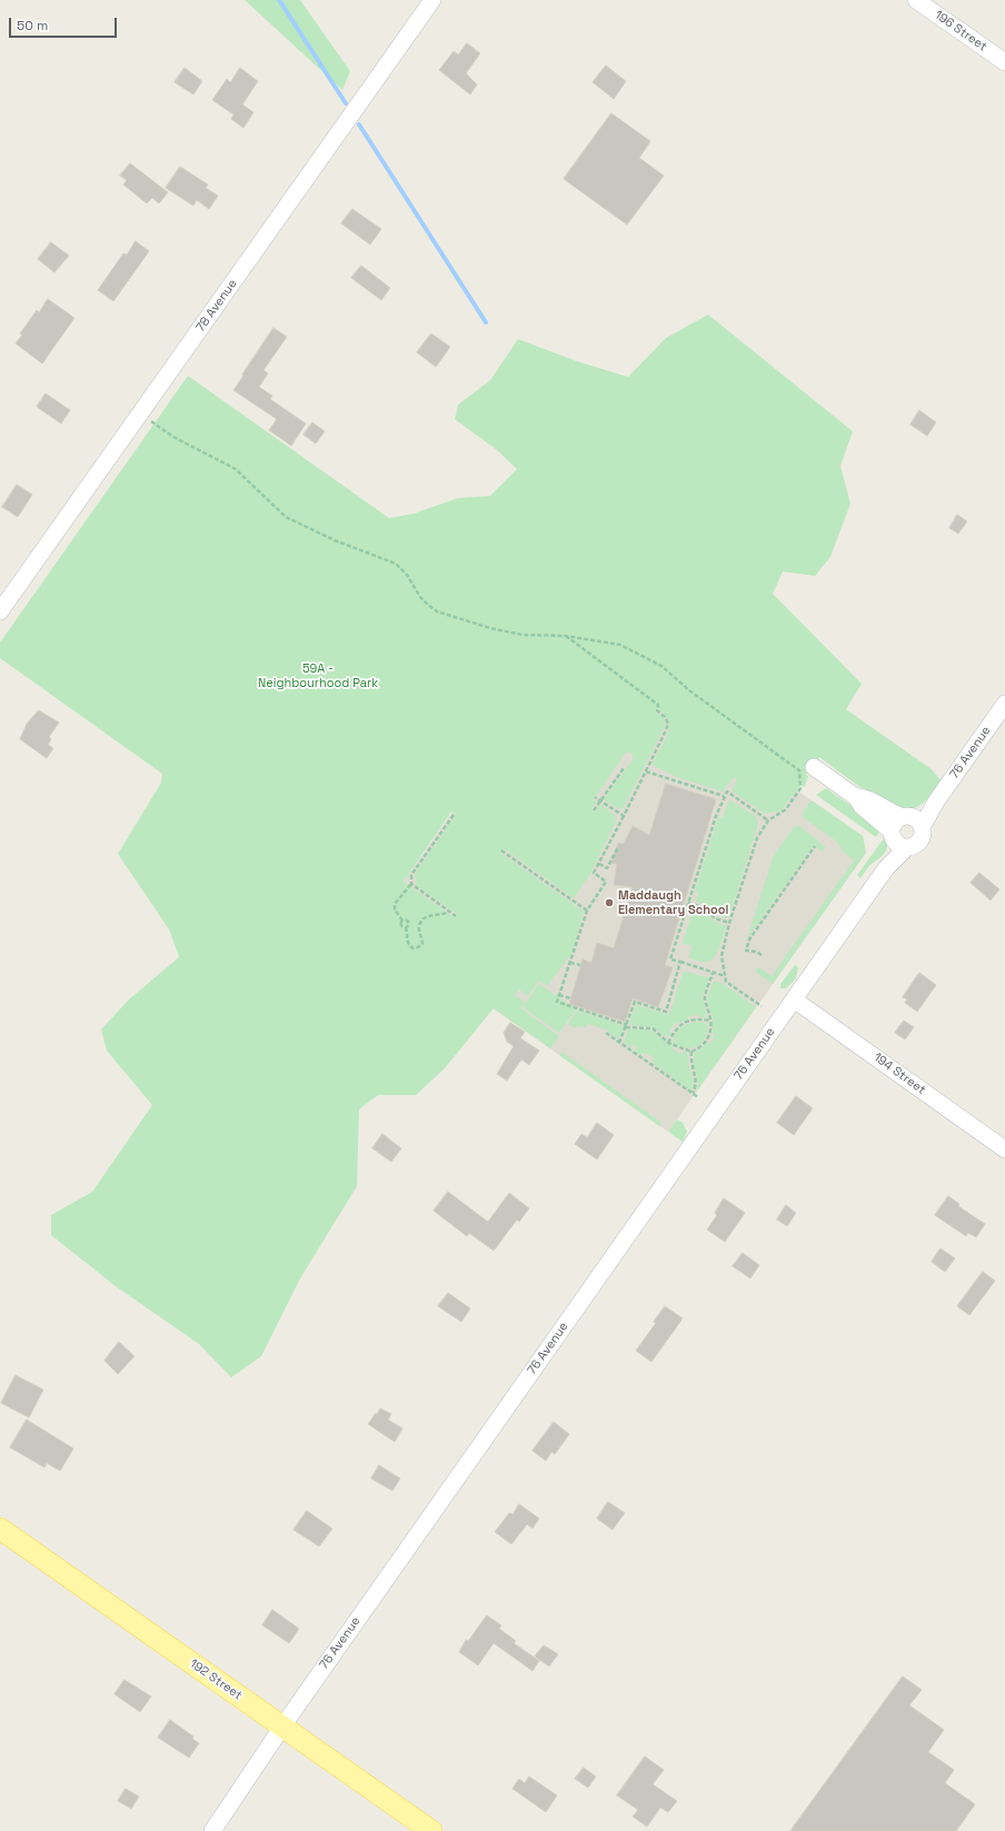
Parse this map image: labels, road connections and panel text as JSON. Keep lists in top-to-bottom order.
{
  "streets": {
    "main road": ["192 Street"],
    "street": [
      "196 Street",
      "78 Avenue",
      "76 Avenue",
      "194 Street"
    ]
  },
  "crossings": [
    ["76 Avenue", "194 Street"],
    ["76 Avenue", "192 Street"]
  ],
  "parks": ["59A - Neighbourhood Park"],
  "places": ["Maddaugh Elementary School"],
  "scale_bar": "50 m"
}
